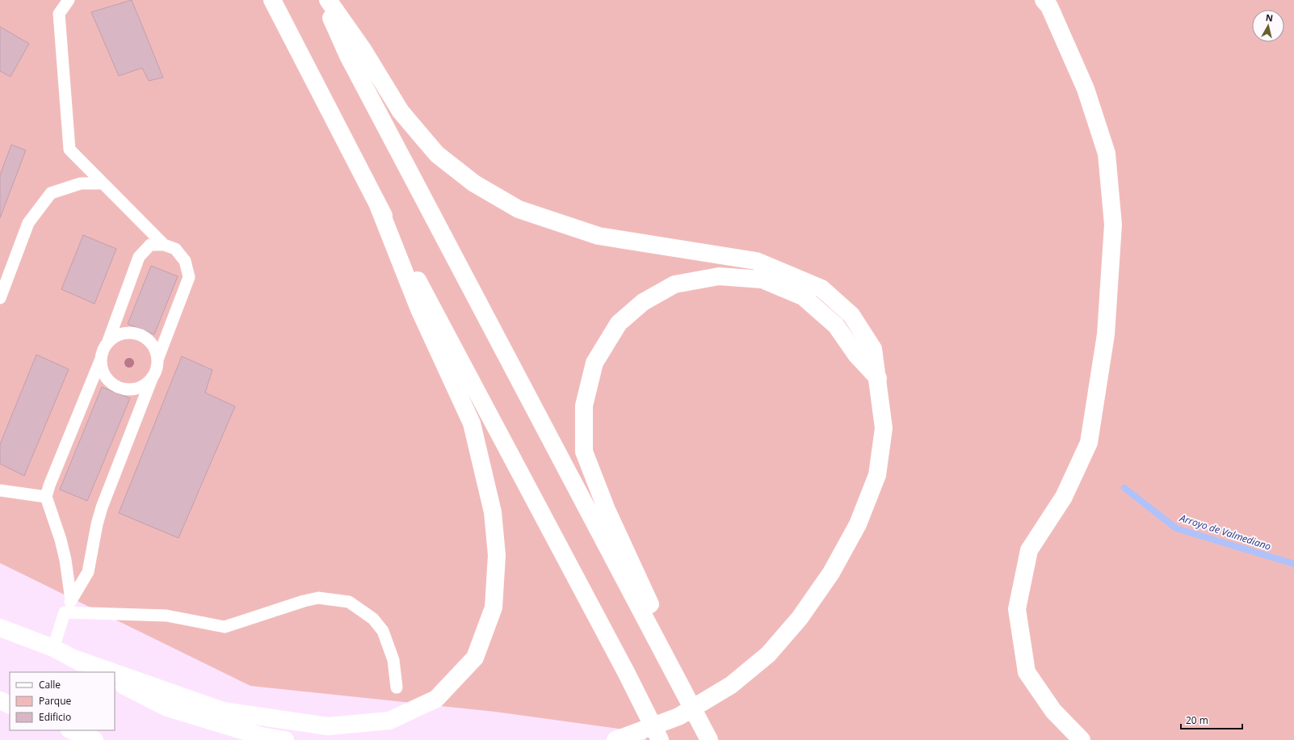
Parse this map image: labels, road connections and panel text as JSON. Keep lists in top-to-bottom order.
{
  "water": ["Arroyo de Valmediano"],
  "legend": ["Calle", "Parque", "Edificio"],
  "scale_bar": "20 m",
  "north": "top"
}
